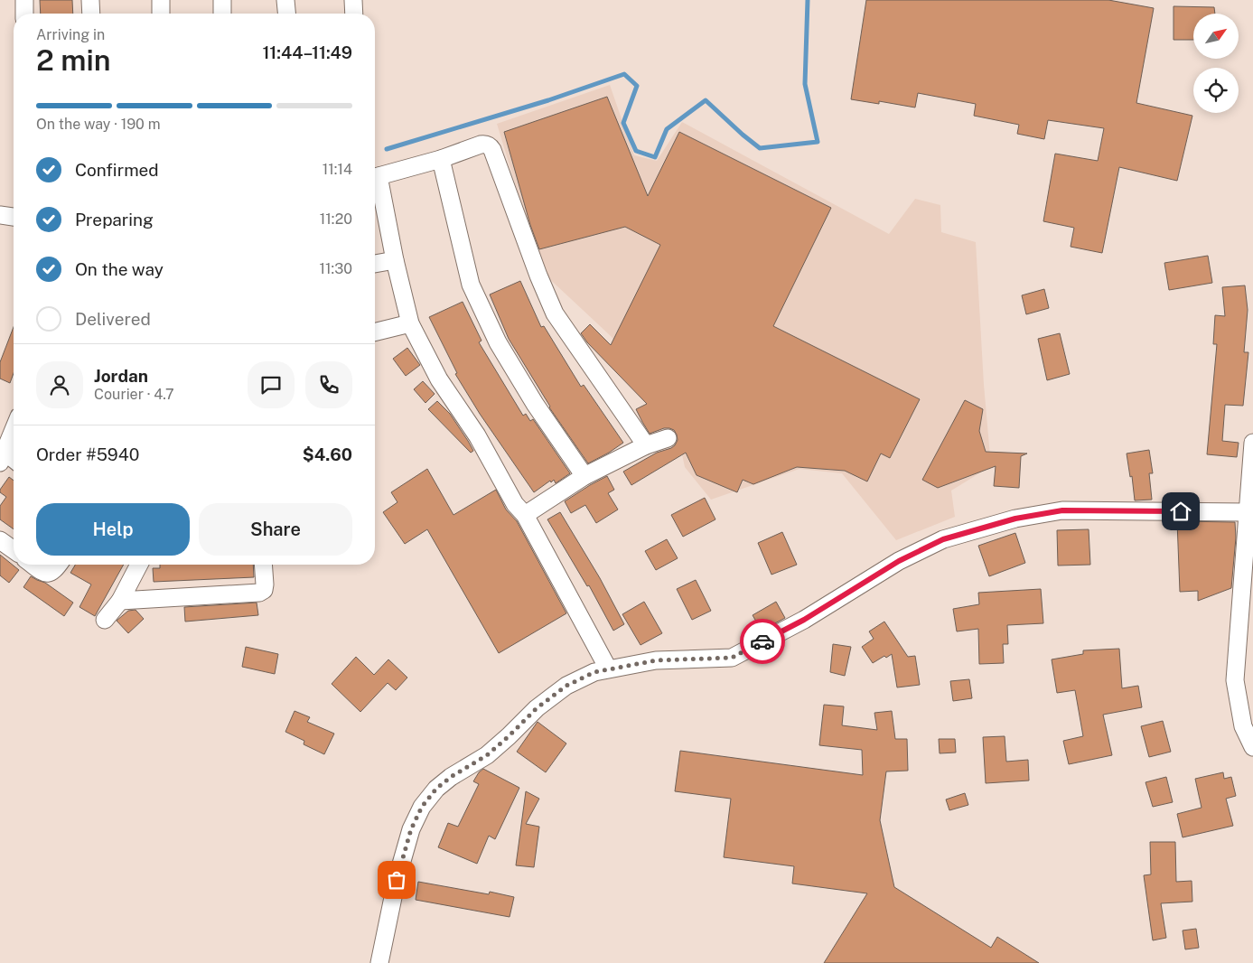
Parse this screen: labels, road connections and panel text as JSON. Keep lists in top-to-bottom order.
{
  "north": "top right",
  "page": {
    "heading": ["2 min", "Arriving in", "11:44–11:49"],
    "panel": [
      "Jordan",
      "Courier · 4.7",
      "Order #5940",
      "$4.60"
    ],
    "bar": "On the way · 190 m",
    "list": [
      ["Confirmed", "11:14"],
      ["Preparing", "11:20"],
      ["On the way", "11:30"],
      "Delivered"
    ],
    "buttons": ["Help", "Share"]
  }
}
